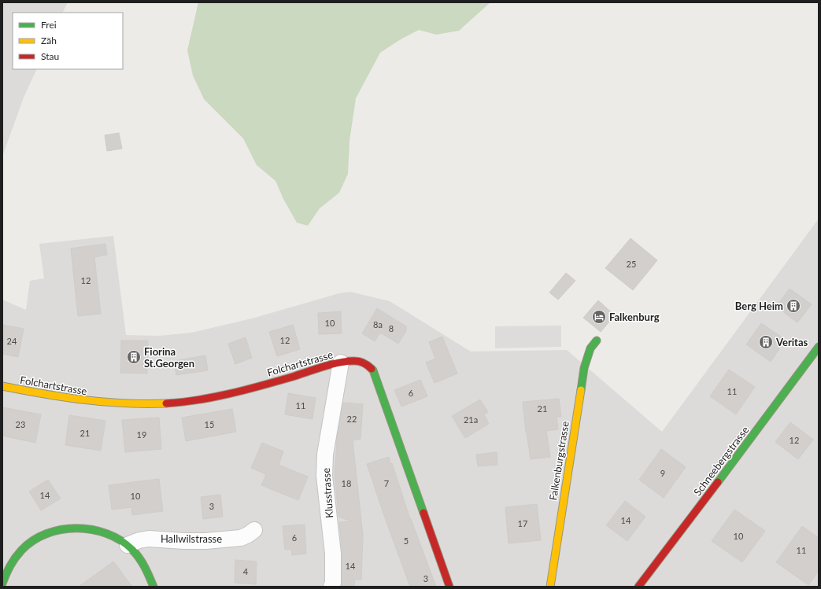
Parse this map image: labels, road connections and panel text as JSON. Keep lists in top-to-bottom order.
{
  "streets": {
    "street": [
      "Folchartstrasse",
      "Falkenburgstrasse",
      "Schneebergstrasse",
      "Klusstrasse",
      "Hallwilstrasse"
    ]
  },
  "crossings": [
    ["Folchartstrasse", "Klusstrasse"]
  ],
  "places": {
    "building": ["Berg Heim", "Veritas", "Fiorina St.Georgen"],
    "hotel": ["Falkenburg"]
  },
  "house_numbers": [
    "25",
    "12",
    "10",
    "8a",
    "8",
    "12",
    "24",
    "11",
    "6",
    "11",
    "21",
    "22",
    "21a",
    "23",
    "15",
    "21",
    "19",
    "12",
    "9",
    "18",
    "7",
    "14",
    "10",
    "3",
    "14",
    "17",
    "10",
    "6",
    "5",
    "11",
    "14",
    "4",
    "3"
  ],
  "legend": ["Frei", "Zäh", "Stau"]
}
